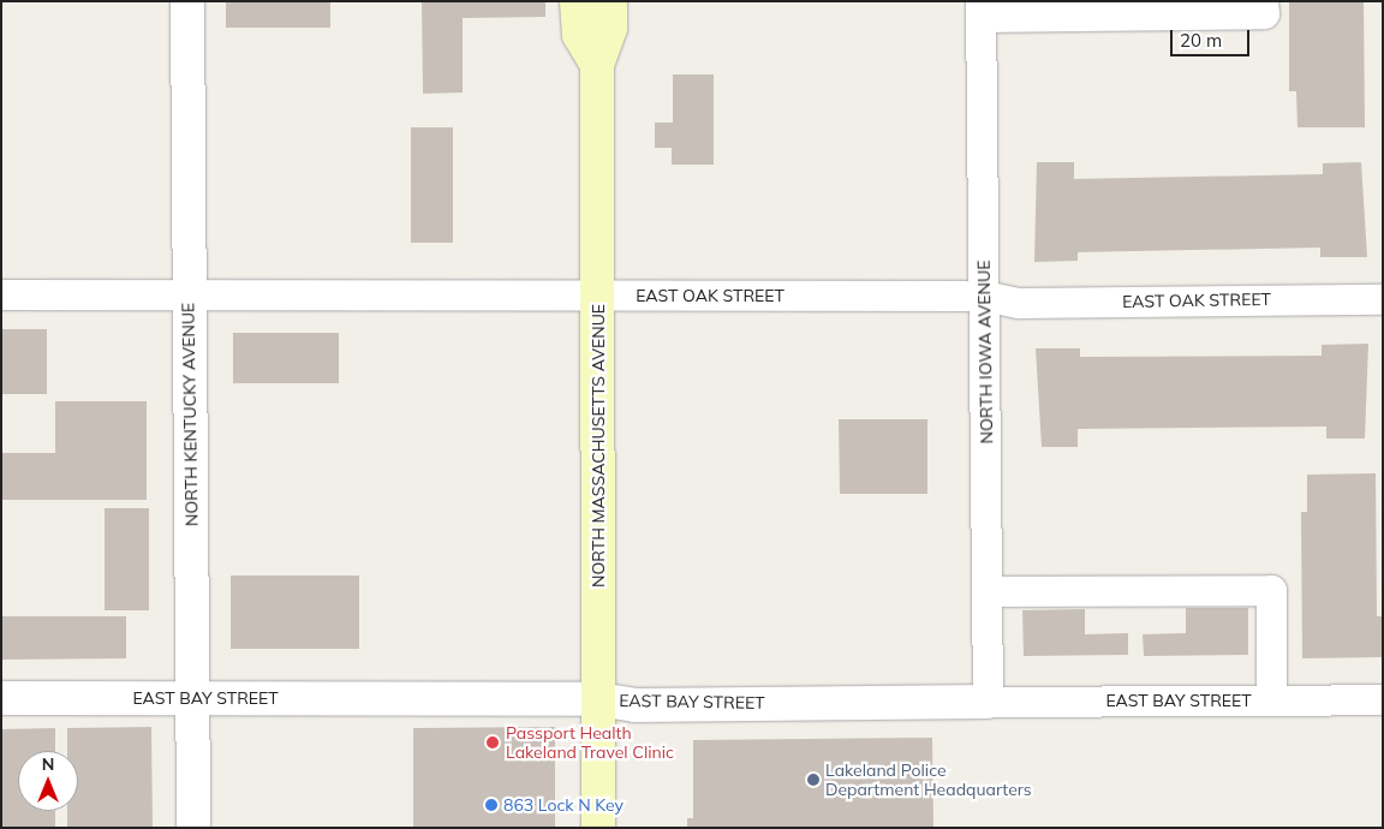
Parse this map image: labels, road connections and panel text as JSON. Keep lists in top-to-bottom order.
{
  "streets": {
    "main road": ["NORTH MASSACHUSETTS AVENUE"],
    "street": [
      "EAST OAK STREET",
      "NORTH IOWA AVENUE",
      "NORTH KENTUCKY AVENUE",
      "EAST BAY STREET"
    ]
  },
  "crossings": [
    ["EAST OAK STREET", "NORTH IOWA AVENUE"],
    ["EAST OAK STREET", "NORTH KENTUCKY AVENUE"],
    ["EAST OAK STREET", "NORTH MASSACHUSETTS AVENUE"],
    ["NORTH IOWA AVENUE", "EAST BAY STREET"],
    ["NORTH KENTUCKY AVENUE", "EAST BAY STREET"],
    ["NORTH MASSACHUSETTS AVENUE", "EAST BAY STREET"]
  ],
  "places": ["Passport Health Lakeland Travel Clinic", "Lakeland Police Department Headquarters", "863 Lock N Key"],
  "scale_bar": "20 m",
  "north": "top"
}
